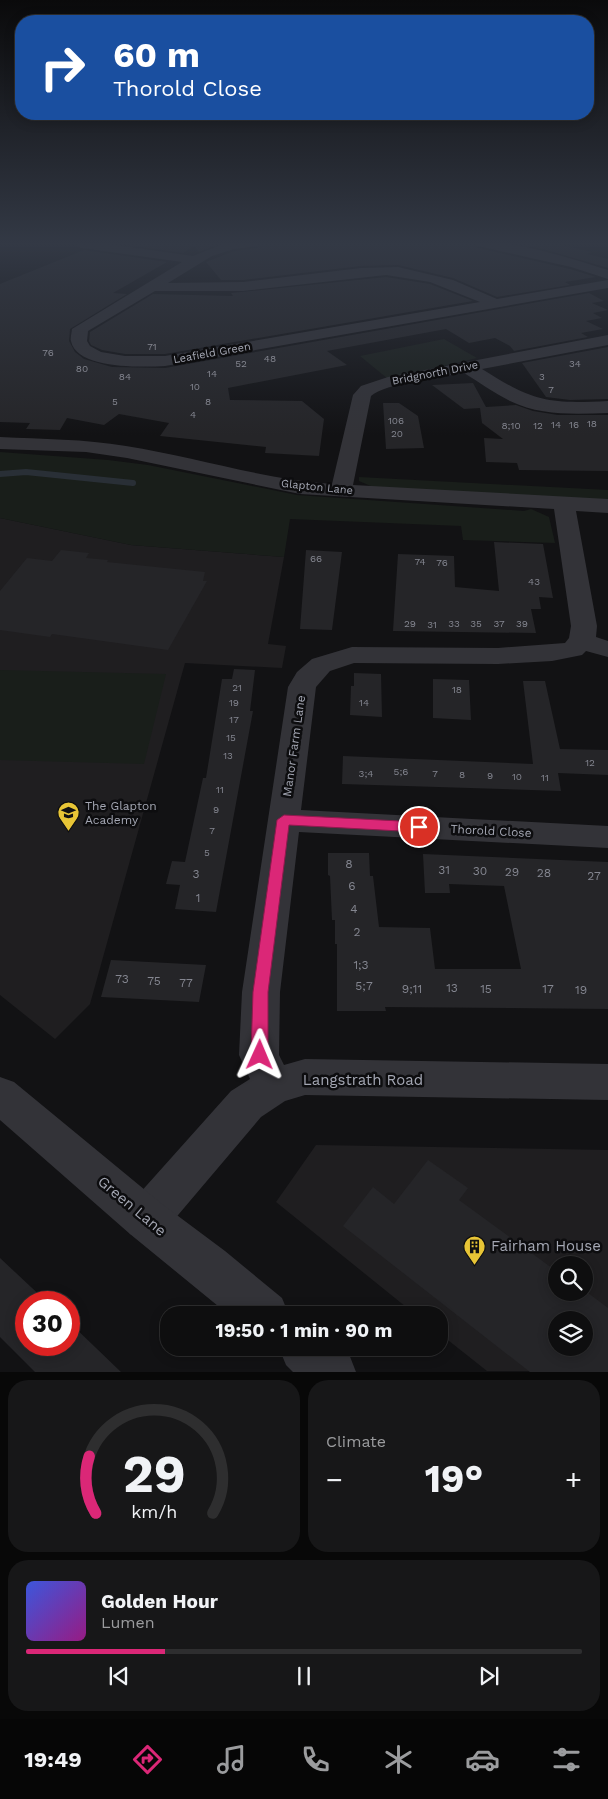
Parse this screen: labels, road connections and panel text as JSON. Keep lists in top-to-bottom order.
{
  "streets": {
    "street": [
      "Leafield Green",
      "Bridgnorth Drive",
      "Glapton Lane",
      "Manor Farm Lane",
      "Thorold Close",
      "Langstrath Road",
      "Green Lane"
    ]
  },
  "crossings": [
    ["Bridgnorth Drive", "Glapton Lane"],
    ["Glapton Lane", "Manor Farm Lane"],
    ["Manor Farm Lane", "Thorold Close"],
    ["Manor Farm Lane", "Langstrath Road"],
    ["Langstrath Road", "Green Lane"]
  ],
  "places": {
    "school or university": ["The Glapton Academy"],
    "building": ["Fairham House"]
  },
  "house_numbers": [
    "71",
    "76",
    "48",
    "52",
    "34",
    "80",
    "14",
    "84",
    "3",
    "10",
    "7",
    "5",
    "8",
    "4",
    "106",
    "18",
    "14",
    "16",
    "8;10",
    "12",
    "20",
    "66",
    "74",
    "76",
    "43",
    "29",
    "33",
    "35",
    "37",
    "39",
    "31",
    "21",
    "18",
    "19",
    "14",
    "17",
    "15",
    "13",
    "12",
    "5;6",
    "3;4",
    "7",
    "8",
    "9",
    "10",
    "11",
    "11",
    "9",
    "7",
    "5",
    "8",
    "31",
    "30",
    "29",
    "28",
    "3",
    "27",
    "6",
    "1",
    "4",
    "2",
    "1;3",
    "73",
    "75",
    "77",
    "5;7",
    "13",
    "9;11",
    "15",
    "17",
    "19"
  ],
  "page": {
    "turn": ["60 m", "Thorold Close"],
    "limit": "30",
    "trip": "19:50 · 1 min · 90 m",
    "tile": "Climate",
    "heat": ["−", "19°", "+"],
    "song": ["Golden Hour", "Lumen"],
    "tabs": "19:49",
    "gauge": ["29", "km/h"]
  }
}
